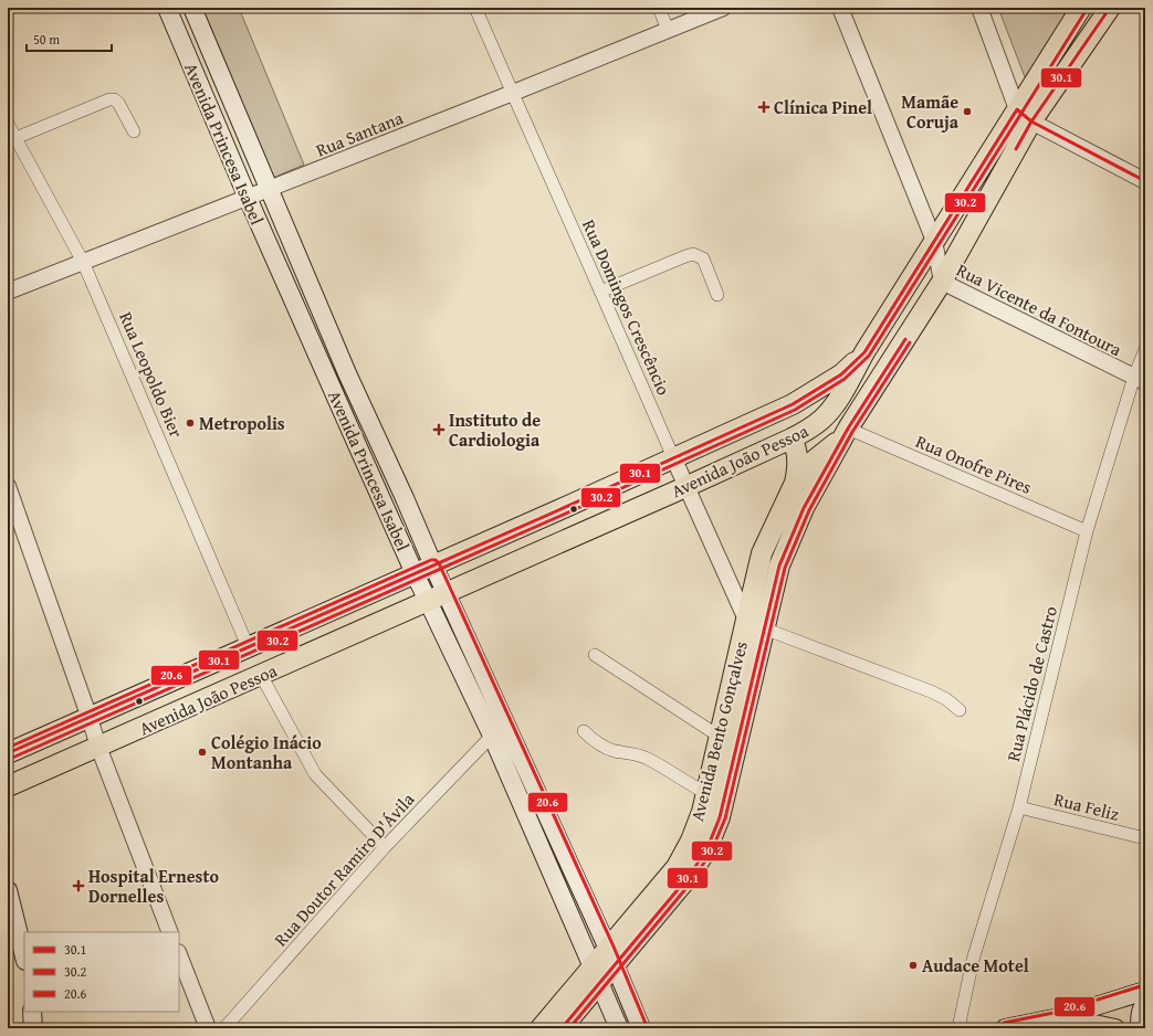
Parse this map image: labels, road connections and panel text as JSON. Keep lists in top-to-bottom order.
{
  "streets": {
    "main road": ["Avenida Princesa Isabel", "Avenida João Pessoa", "Avenida Bento Gonçalves"],
    "street": [
      "Rua Santana",
      "Rua Domingos Crescêncio",
      "Rua Vicente da Fontoura",
      "Rua Leopoldo Bier",
      "Rua Onofre Pires",
      "Rua Plácido de Castro",
      "Rua Feliz",
      "Rua Doutor Ramiro D'Ávila"
    ]
  },
  "crossings": [
    ["Rua Santana", "Avenida Princesa Isabel"],
    ["Rua Santana", "Rua Domingos Crescêncio"],
    ["Rua Santana", "Rua Leopoldo Bier"],
    ["Avenida Princesa Isabel", "Avenida João Pessoa"],
    ["Avenida Princesa Isabel", "Avenida Bento Gonçalves"],
    ["Avenida Princesa Isabel", "Rua Doutor Ramiro D'Ávila"],
    ["Rua Domingos Crescêncio", "Avenida João Pessoa"],
    ["Rua Domingos Crescêncio", "Avenida Bento Gonçalves"],
    ["Rua Vicente da Fontoura", "Rua Plácido de Castro"],
    ["Rua Vicente da Fontoura", "Avenida Bento Gonçalves"],
    ["Rua Leopoldo Bier", "Avenida João Pessoa"],
    ["Avenida João Pessoa", "Avenida Bento Gonçalves"],
    ["Rua Onofre Pires", "Rua Plácido de Castro"],
    ["Rua Onofre Pires", "Avenida Bento Gonçalves"],
    ["Rua Plácido de Castro", "Rua Feliz"]
  ],
  "places": {
    "health": ["Clínica Pinel", "Instituto de Cardiologia", "Hospital Ernesto Dornelles"],
    "other": [
      "Mamãe Coruja",
      "Metropolis",
      "Colégio Inácio Montanha",
      "Audace Motel"
    ]
  },
  "lines": ["transit line 30.1", "transit line 30.2", "transit line 20.6"],
  "legend": ["30.1", "30.2", "20.6"],
  "scale_bar": "50 m"
}
